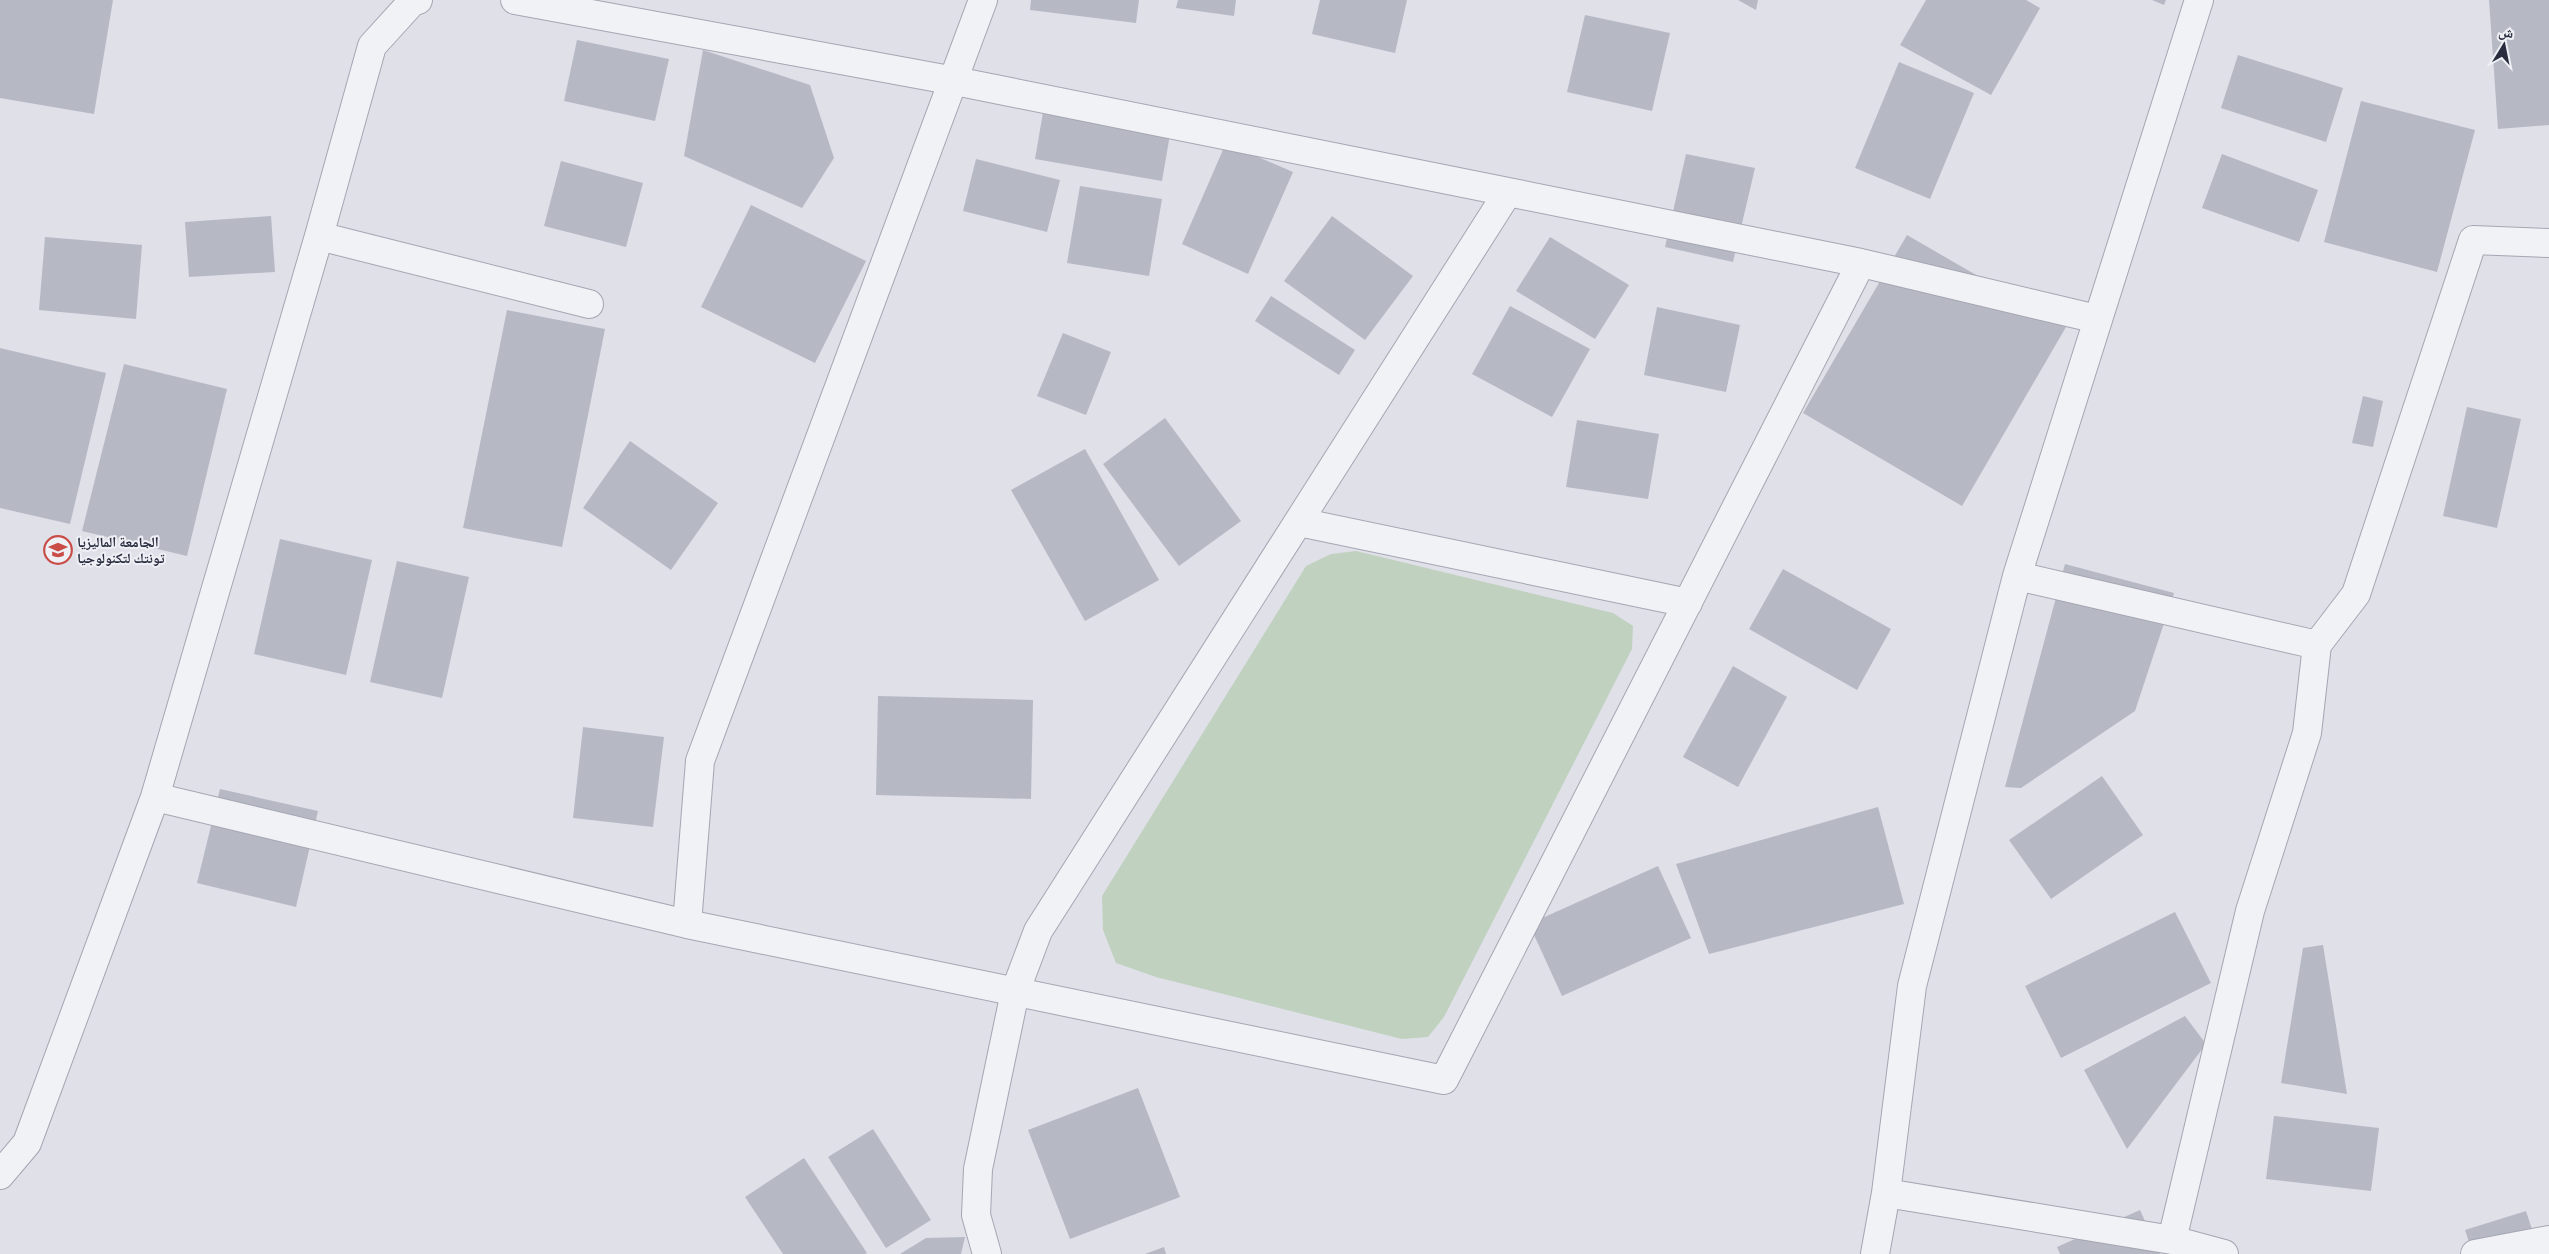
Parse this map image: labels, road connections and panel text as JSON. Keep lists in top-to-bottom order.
{
  "places": {
    "school or university": ["الجامعة الماليزيا تونتك لتكنولوجيا"]
  },
  "north": "top"
}
